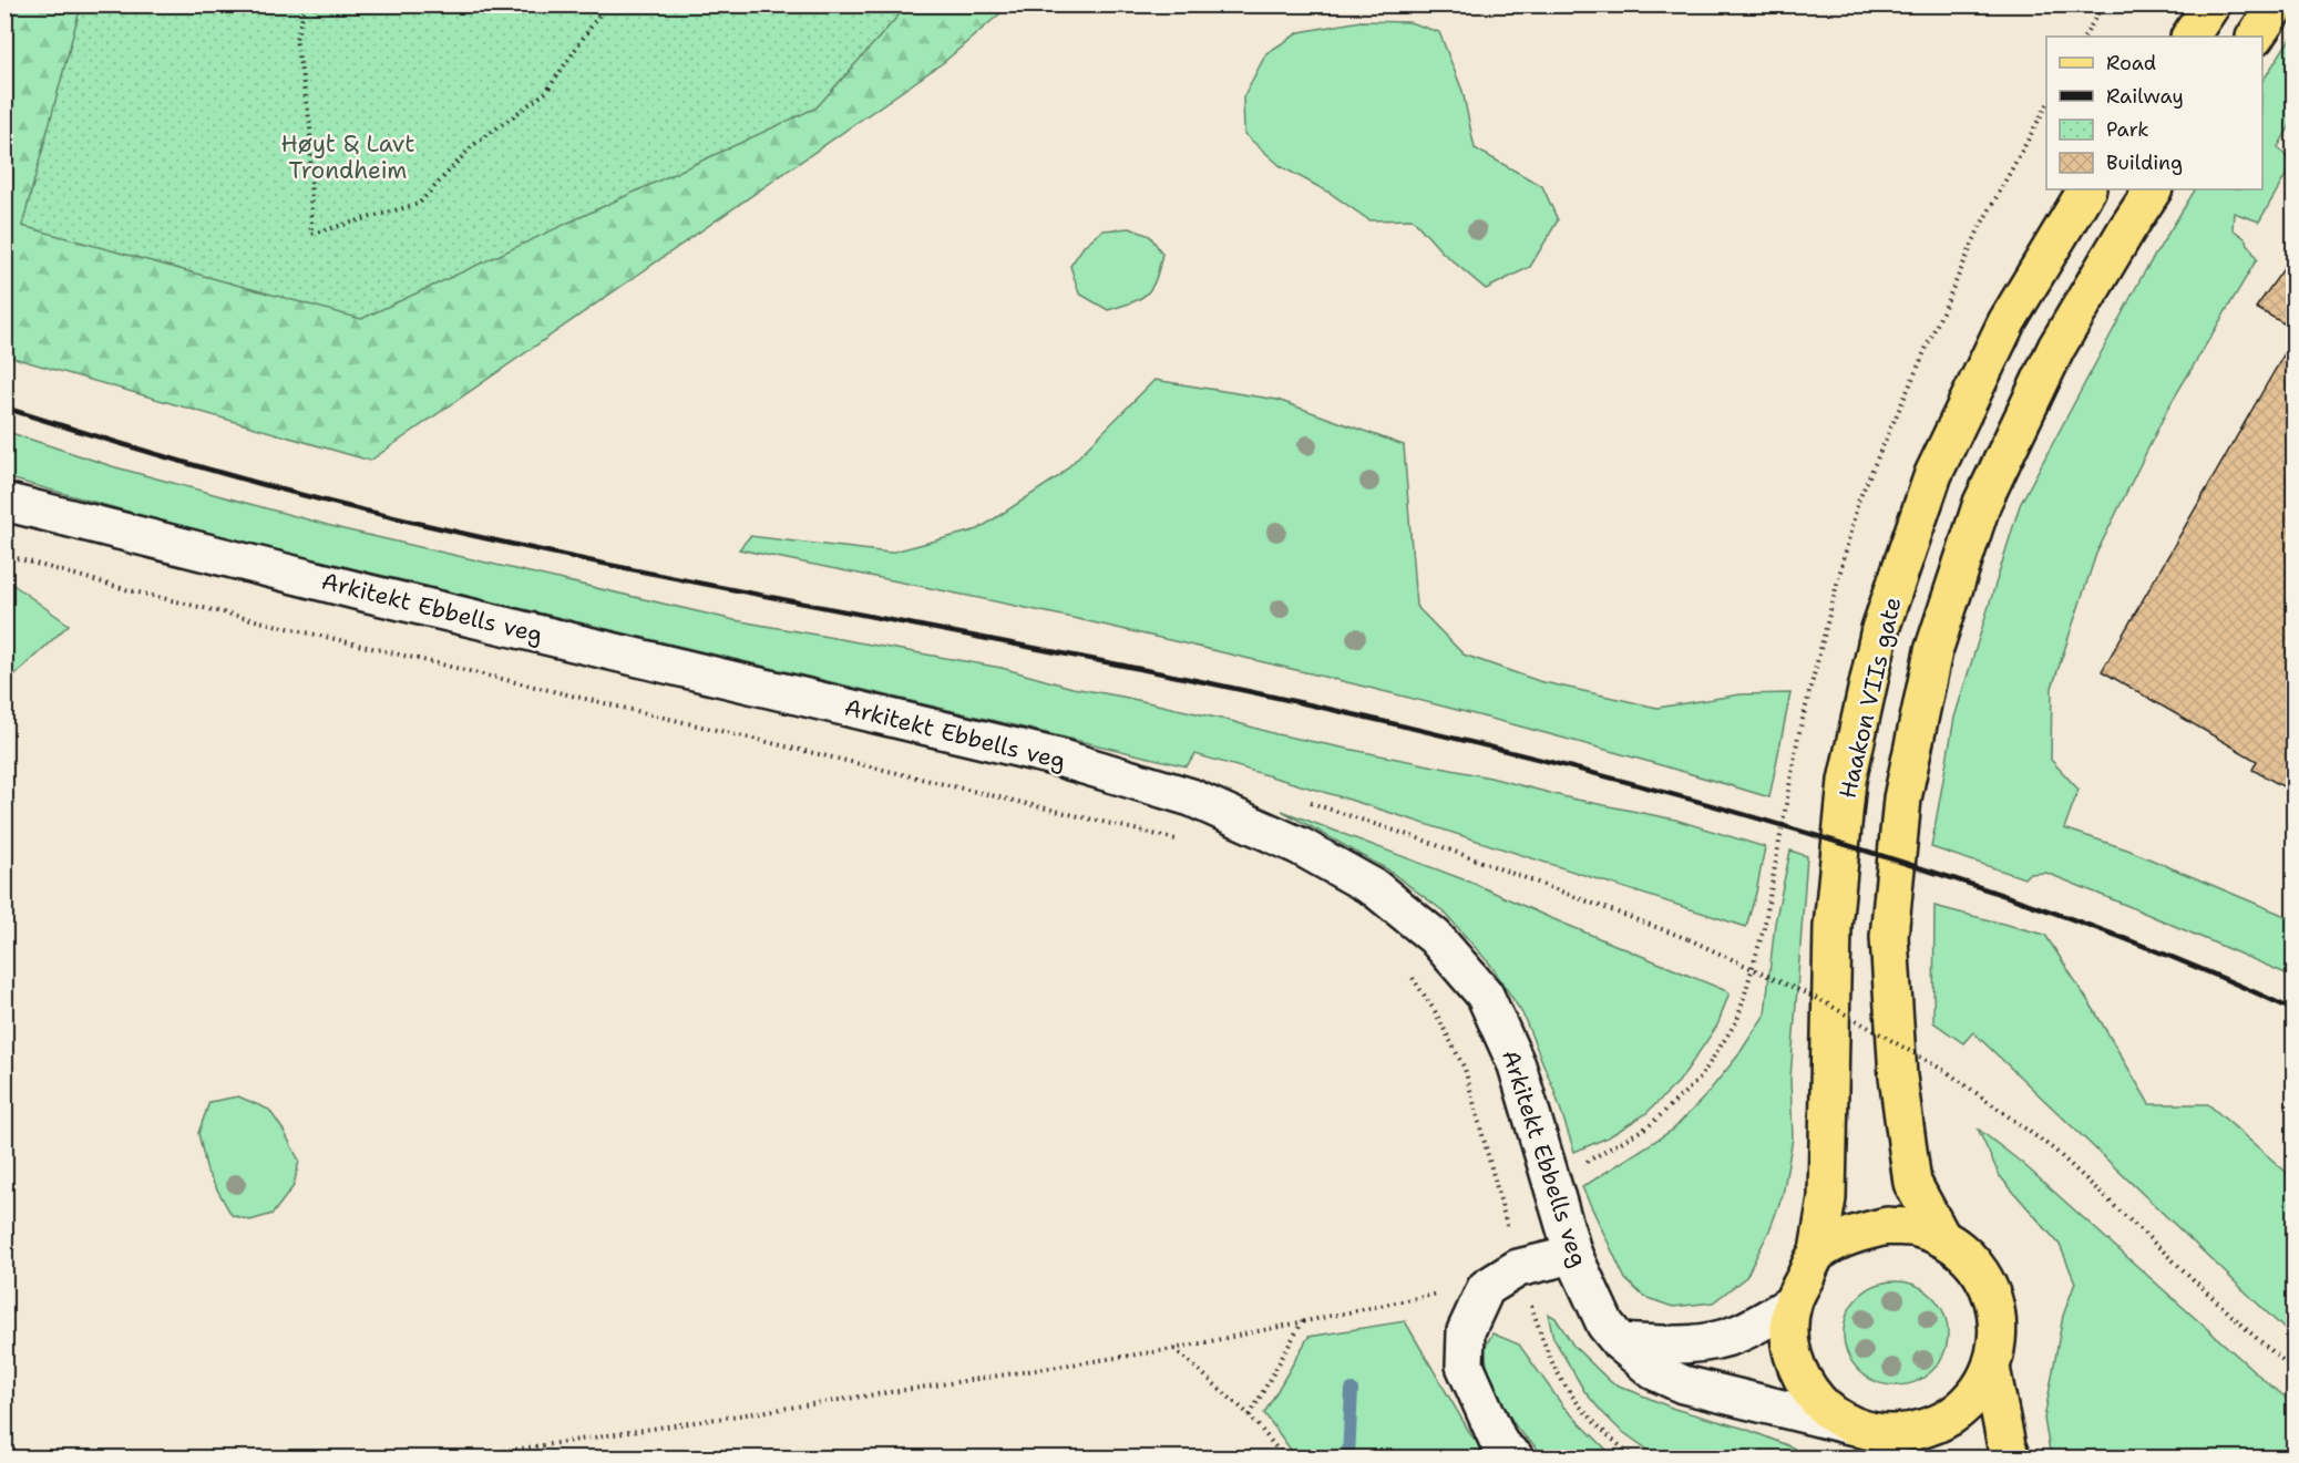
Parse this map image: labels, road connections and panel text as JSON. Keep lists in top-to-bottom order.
{
  "streets": {
    "main road": ["Haakon VIIs gate"],
    "street": ["Arkitekt Ebbells veg"]
  },
  "crossings": [
    ["Arkitekt Ebbells veg", "Haakon VIIs gate"]
  ],
  "parks": ["Høyt & Lavt Trondheim"],
  "legend": [
    "Road",
    "Railway",
    "Park",
    "Building"
  ]
}
